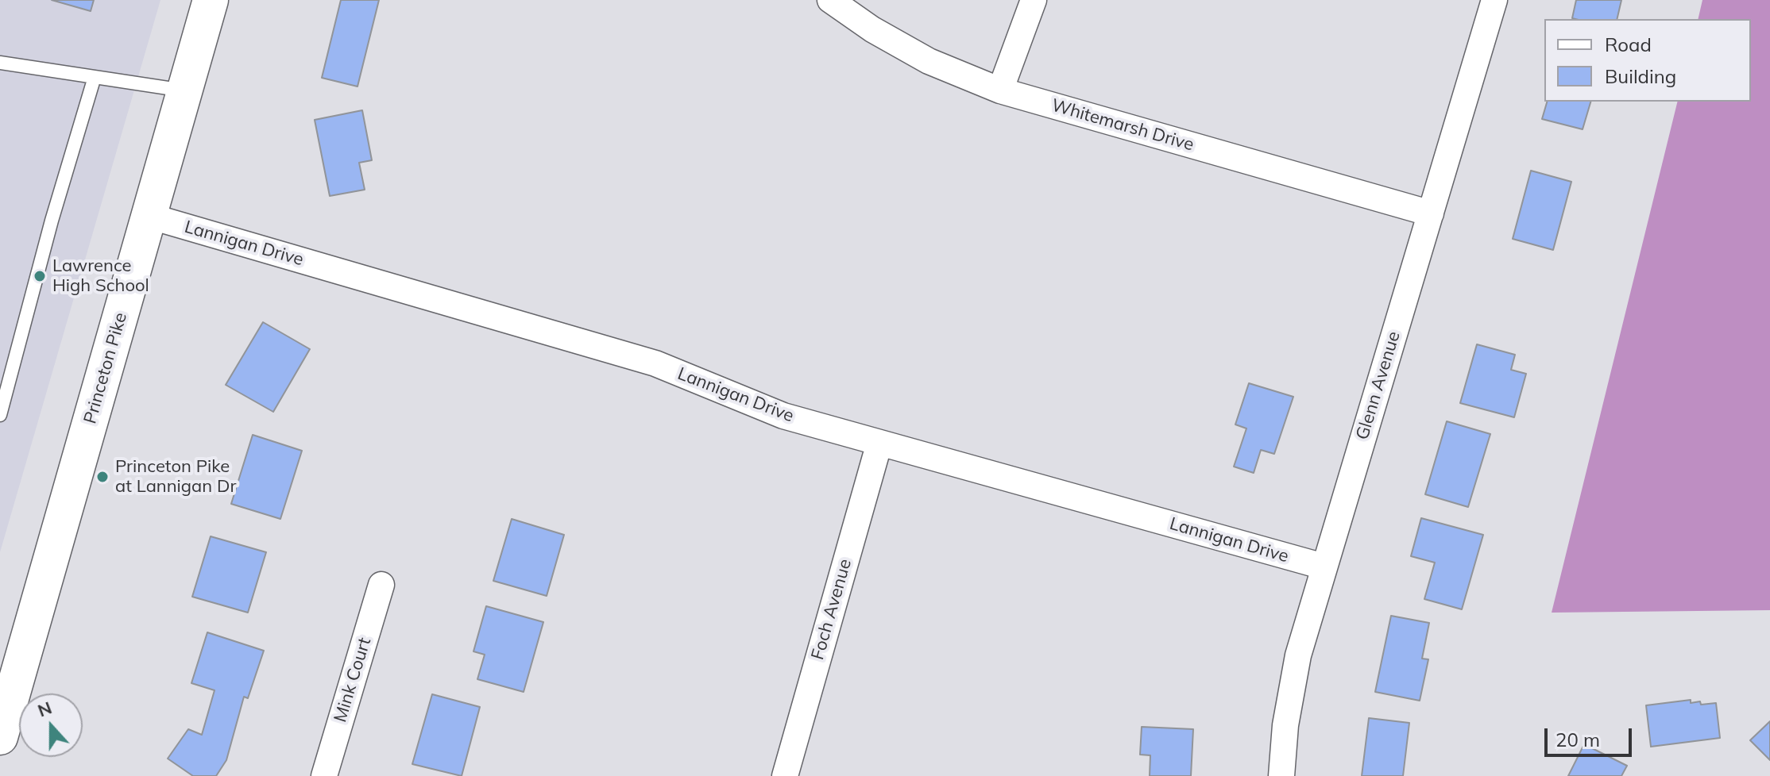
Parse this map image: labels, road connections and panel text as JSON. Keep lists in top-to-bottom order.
{
  "streets": {
    "main road": ["Princeton Pike"],
    "street": [
      "Whitemarsh Drive",
      "Lannigan Drive",
      "Glenn Avenue",
      "Foch Avenue",
      "Mink Court"
    ]
  },
  "crossings": [
    ["Whitemarsh Drive", "Glenn Avenue"],
    ["Lannigan Drive", "Princeton Pike"],
    ["Lannigan Drive", "Glenn Avenue"],
    ["Lannigan Drive", "Foch Avenue"]
  ],
  "places": ["Lawrence High School", "Princeton Pike at Lannigan Dr"],
  "legend": ["Road", "Building"],
  "scale_bar": "20 m",
  "north": "top"
}
